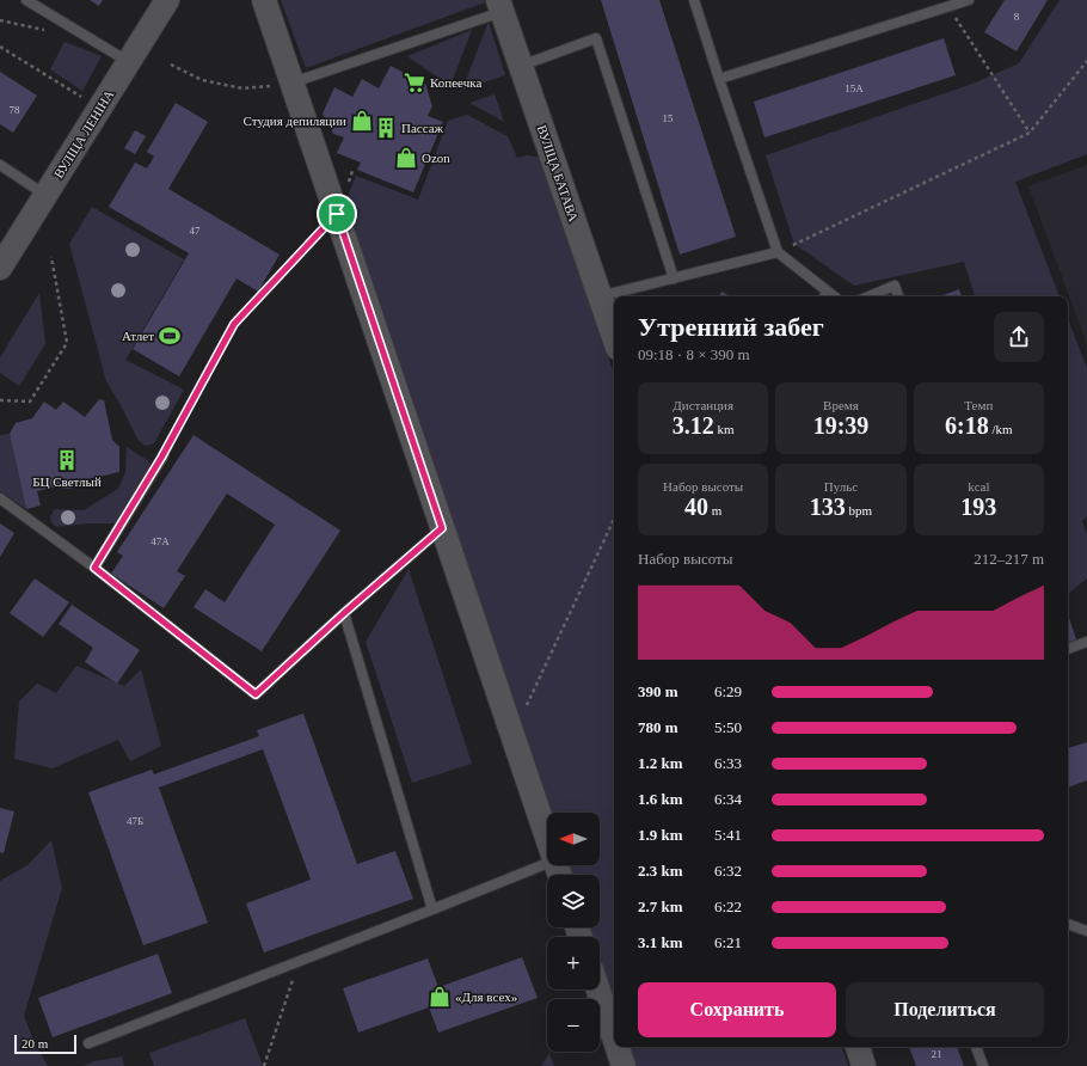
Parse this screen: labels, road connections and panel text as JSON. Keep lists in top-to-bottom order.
{
  "streets": {
    "street": ["ВУЛІЦА ЛЕНІНА", "ВУЛІЦА БАТАВА"]
  },
  "places": {
    "supermarket": ["Копеечка"],
    "shop": ["Студия депиляции", "Ozon", "«Для всех»"],
    "building": ["Пассаж", "БЦ Светлый"],
    "sports": ["Атлет"]
  },
  "house_numbers": [
    "8",
    "15А",
    "78",
    "15",
    "47",
    "47А",
    "47Б",
    "21"
  ],
  "scale_bar": "20 m",
  "north": "left",
  "page": {
    "heading": ["Утренний забег", "09:18 · 8 × 390 m"],
    "stats": [
      ["Дистанция", "3.12 km"],
      ["Время", "19:39"],
      ["Темп", "6:18 /km"],
      ["Набор высоты", "40 m"],
      ["Пульс", "133 bpm"],
      ["kcal", "193"]
    ],
    "chart": ["Набор высоты", "212–217 m"],
    "list": [
      {
        "name": "390 m",
        "note": "6:29"
      },
      {
        "name": "780 m",
        "note": "5:50"
      },
      {
        "name": "1.2 km",
        "note": "6:33"
      },
      {
        "name": "1.6 km",
        "note": "6:34"
      },
      {
        "name": "1.9 km",
        "note": "5:41"
      },
      {
        "name": "2.3 km",
        "note": "6:32"
      },
      {
        "name": "2.7 km",
        "note": "6:22"
      },
      {
        "name": "3.1 km",
        "note": "6:21"
      }
    ],
    "map_buttons": ["+", "−"],
    "buttons": ["Сохранить", "Поделиться"],
    "scale": "20 m"
  }
}
